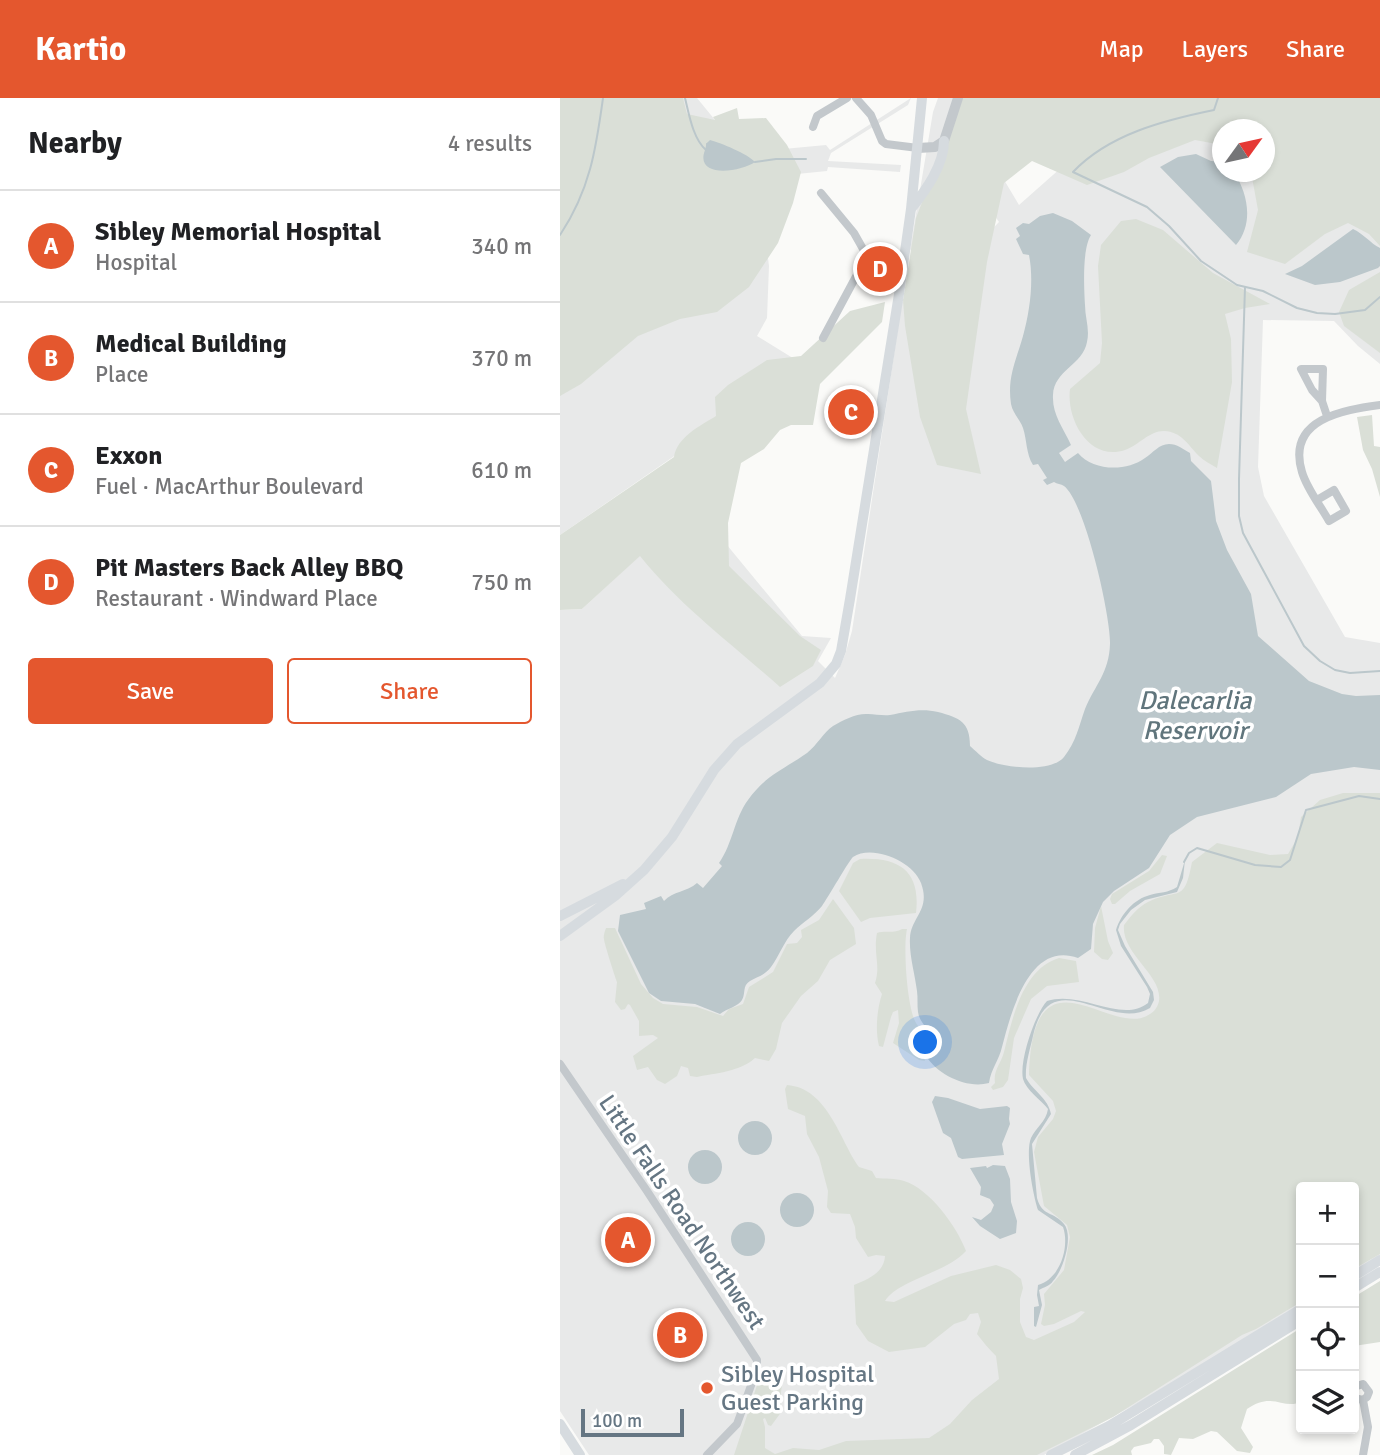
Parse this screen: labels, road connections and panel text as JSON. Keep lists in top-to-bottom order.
{
  "streets": {
    "street": ["Little Falls Road Northwest"]
  },
  "water": ["Dalecarlia Reservoir"],
  "places": ["Sibley Hospital Guest Parking"],
  "scale_bar": "100 m",
  "north": "top right",
  "page": {
    "header": "Kartio",
    "nav": ["Map", "Layers", "Share"],
    "heading": ["Nearby", "4 results"],
    "list": [
      {
        "mark": "A",
        "name": "Sibley Memorial Hospital",
        "note": "Hospital",
        "value": "340 m"
      },
      {
        "mark": "B",
        "name": "Medical Building",
        "note": "Place",
        "value": "370 m"
      },
      {
        "mark": "C",
        "name": "Exxon",
        "note": "Fuel · MacArthur Boulevard",
        "value": "610 m"
      },
      {
        "mark": "D",
        "name": "Pit Masters Back Alley BBQ",
        "note": "Restaurant · Windward Place",
        "value": "750 m"
      }
    ],
    "pins": [
      "D",
      "C",
      "A",
      "B"
    ],
    "buttons": ["Save", "Share"],
    "map_buttons": ["+", "−"],
    "scale": "100 m"
  }
}
